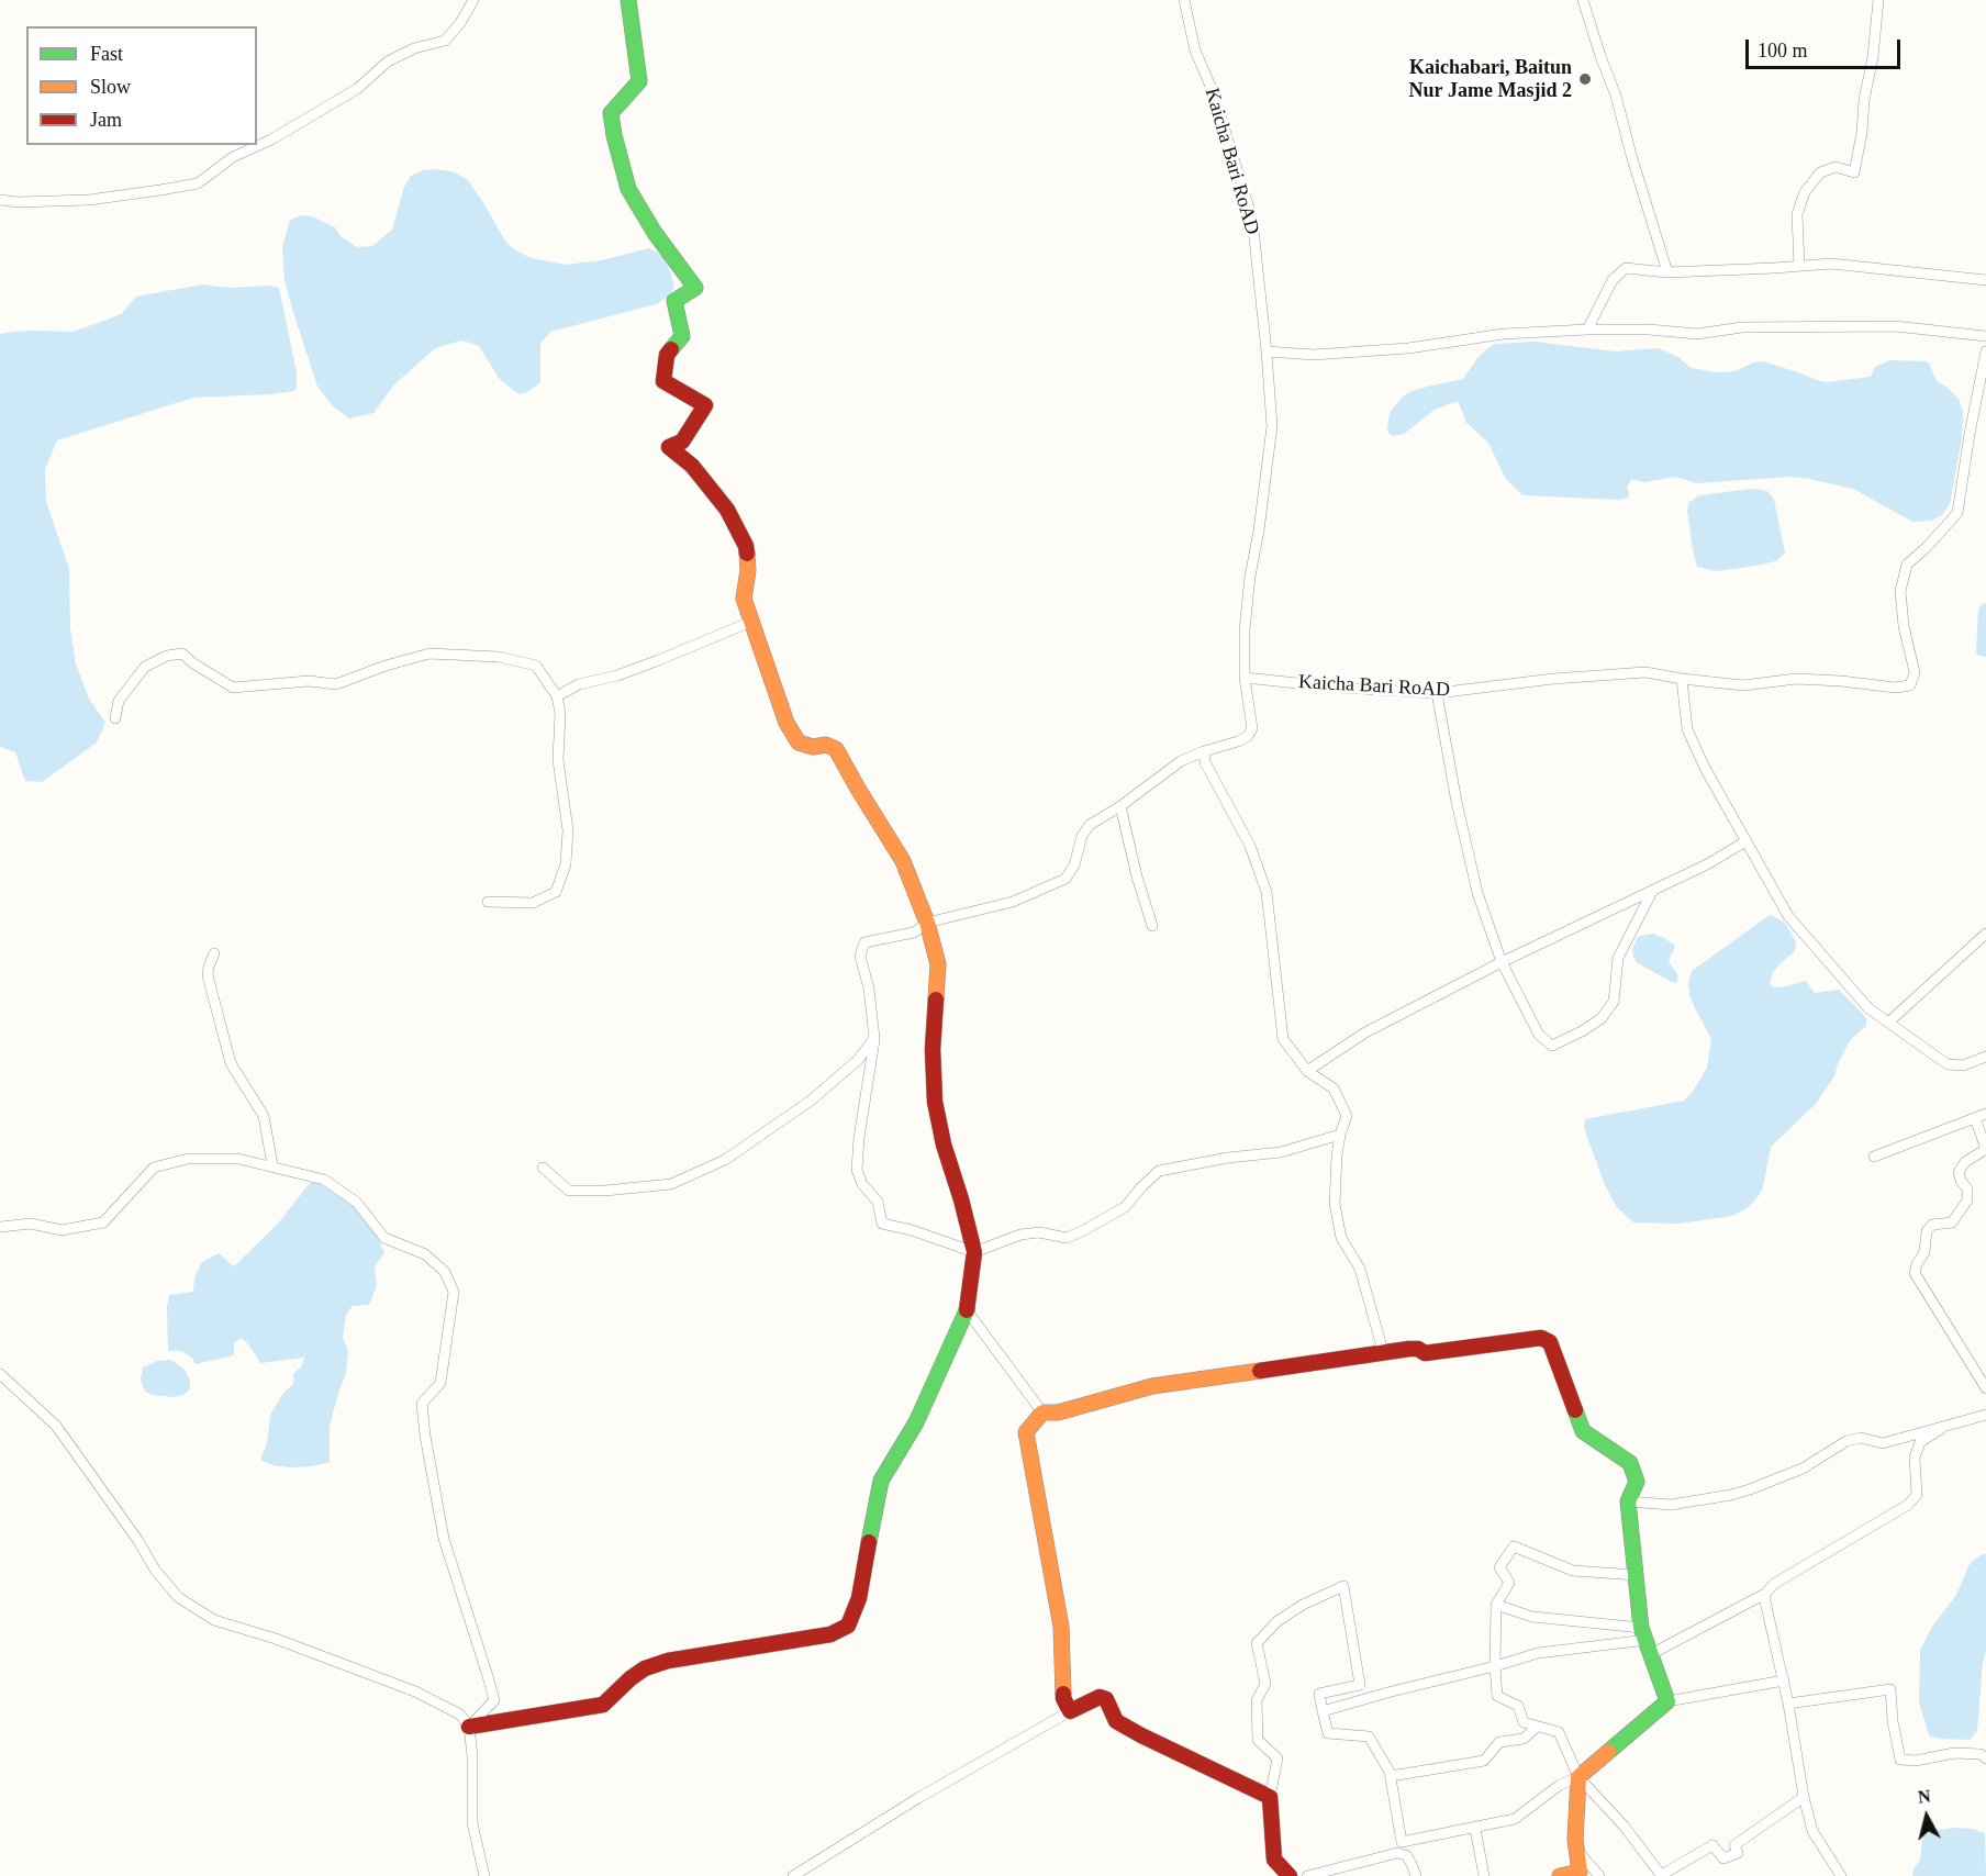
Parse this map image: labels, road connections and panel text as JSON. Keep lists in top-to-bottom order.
{
  "streets": {
    "street": ["Kaicha Bari RoAD"]
  },
  "places": ["Kaichabari, Baitun Nur Jame Masjid 2"],
  "legend": ["Fast", "Slow", "Jam"],
  "scale_bar": "100 m",
  "north": "top"
}
